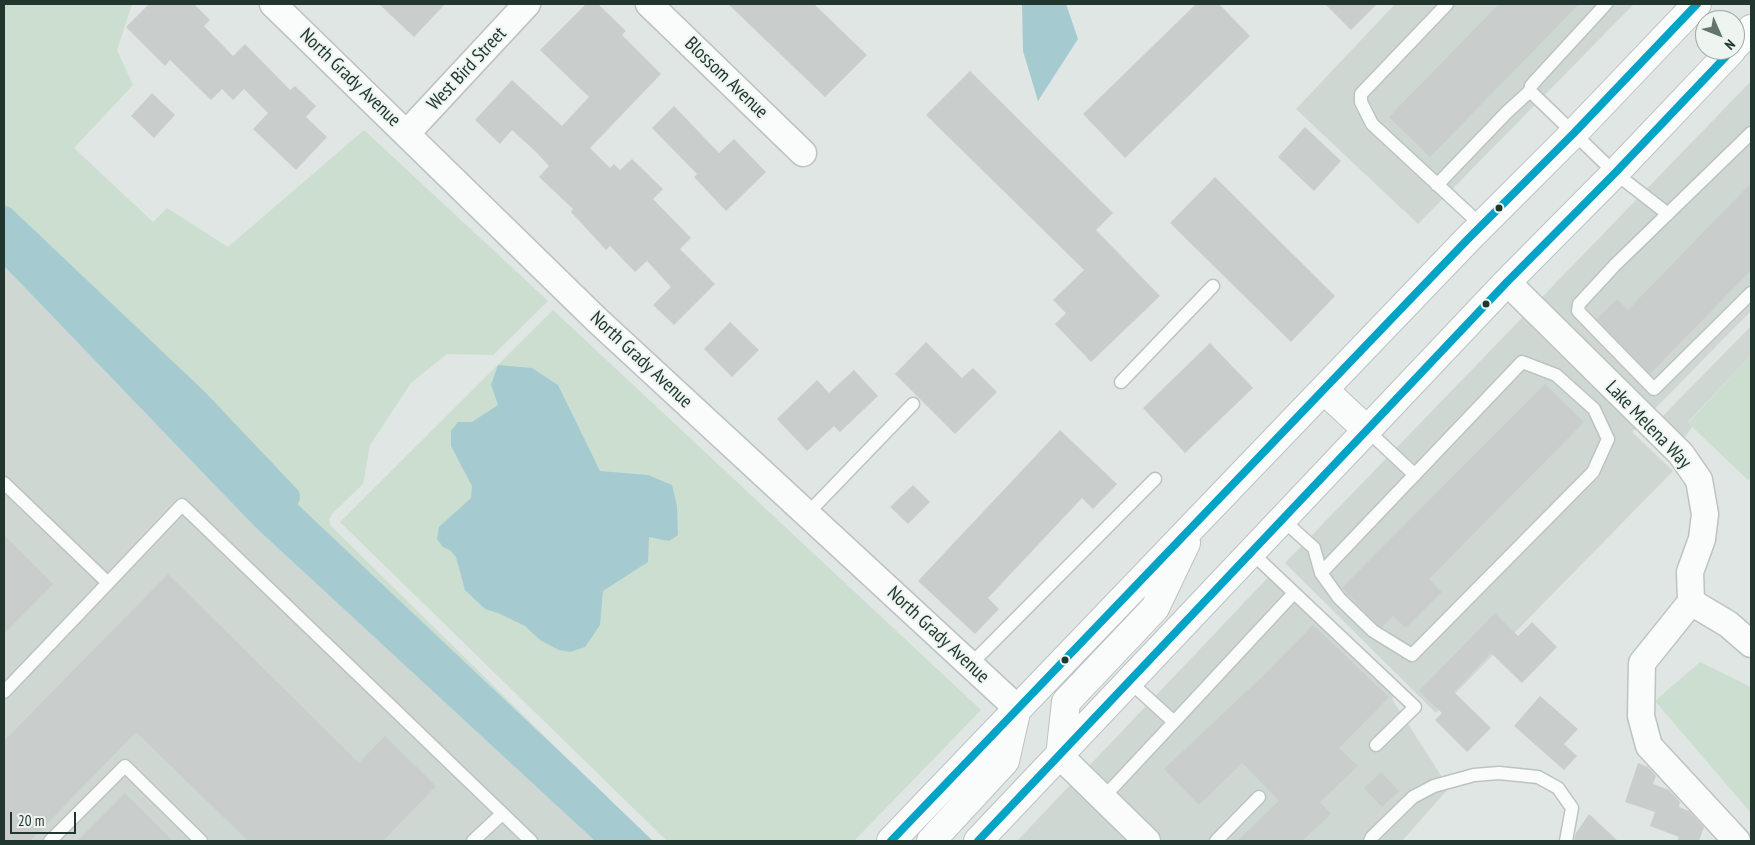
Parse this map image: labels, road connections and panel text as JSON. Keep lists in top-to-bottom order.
{
  "streets": {
    "street": [
      "West Bird Street",
      "North Grady Avenue",
      "Blossom Avenue",
      "Lake Melena Way"
    ]
  },
  "crossings": [
    ["West Bird Street", "North Grady Avenue"]
  ],
  "scale_bar": "20 m",
  "north": "bottom right"
}
